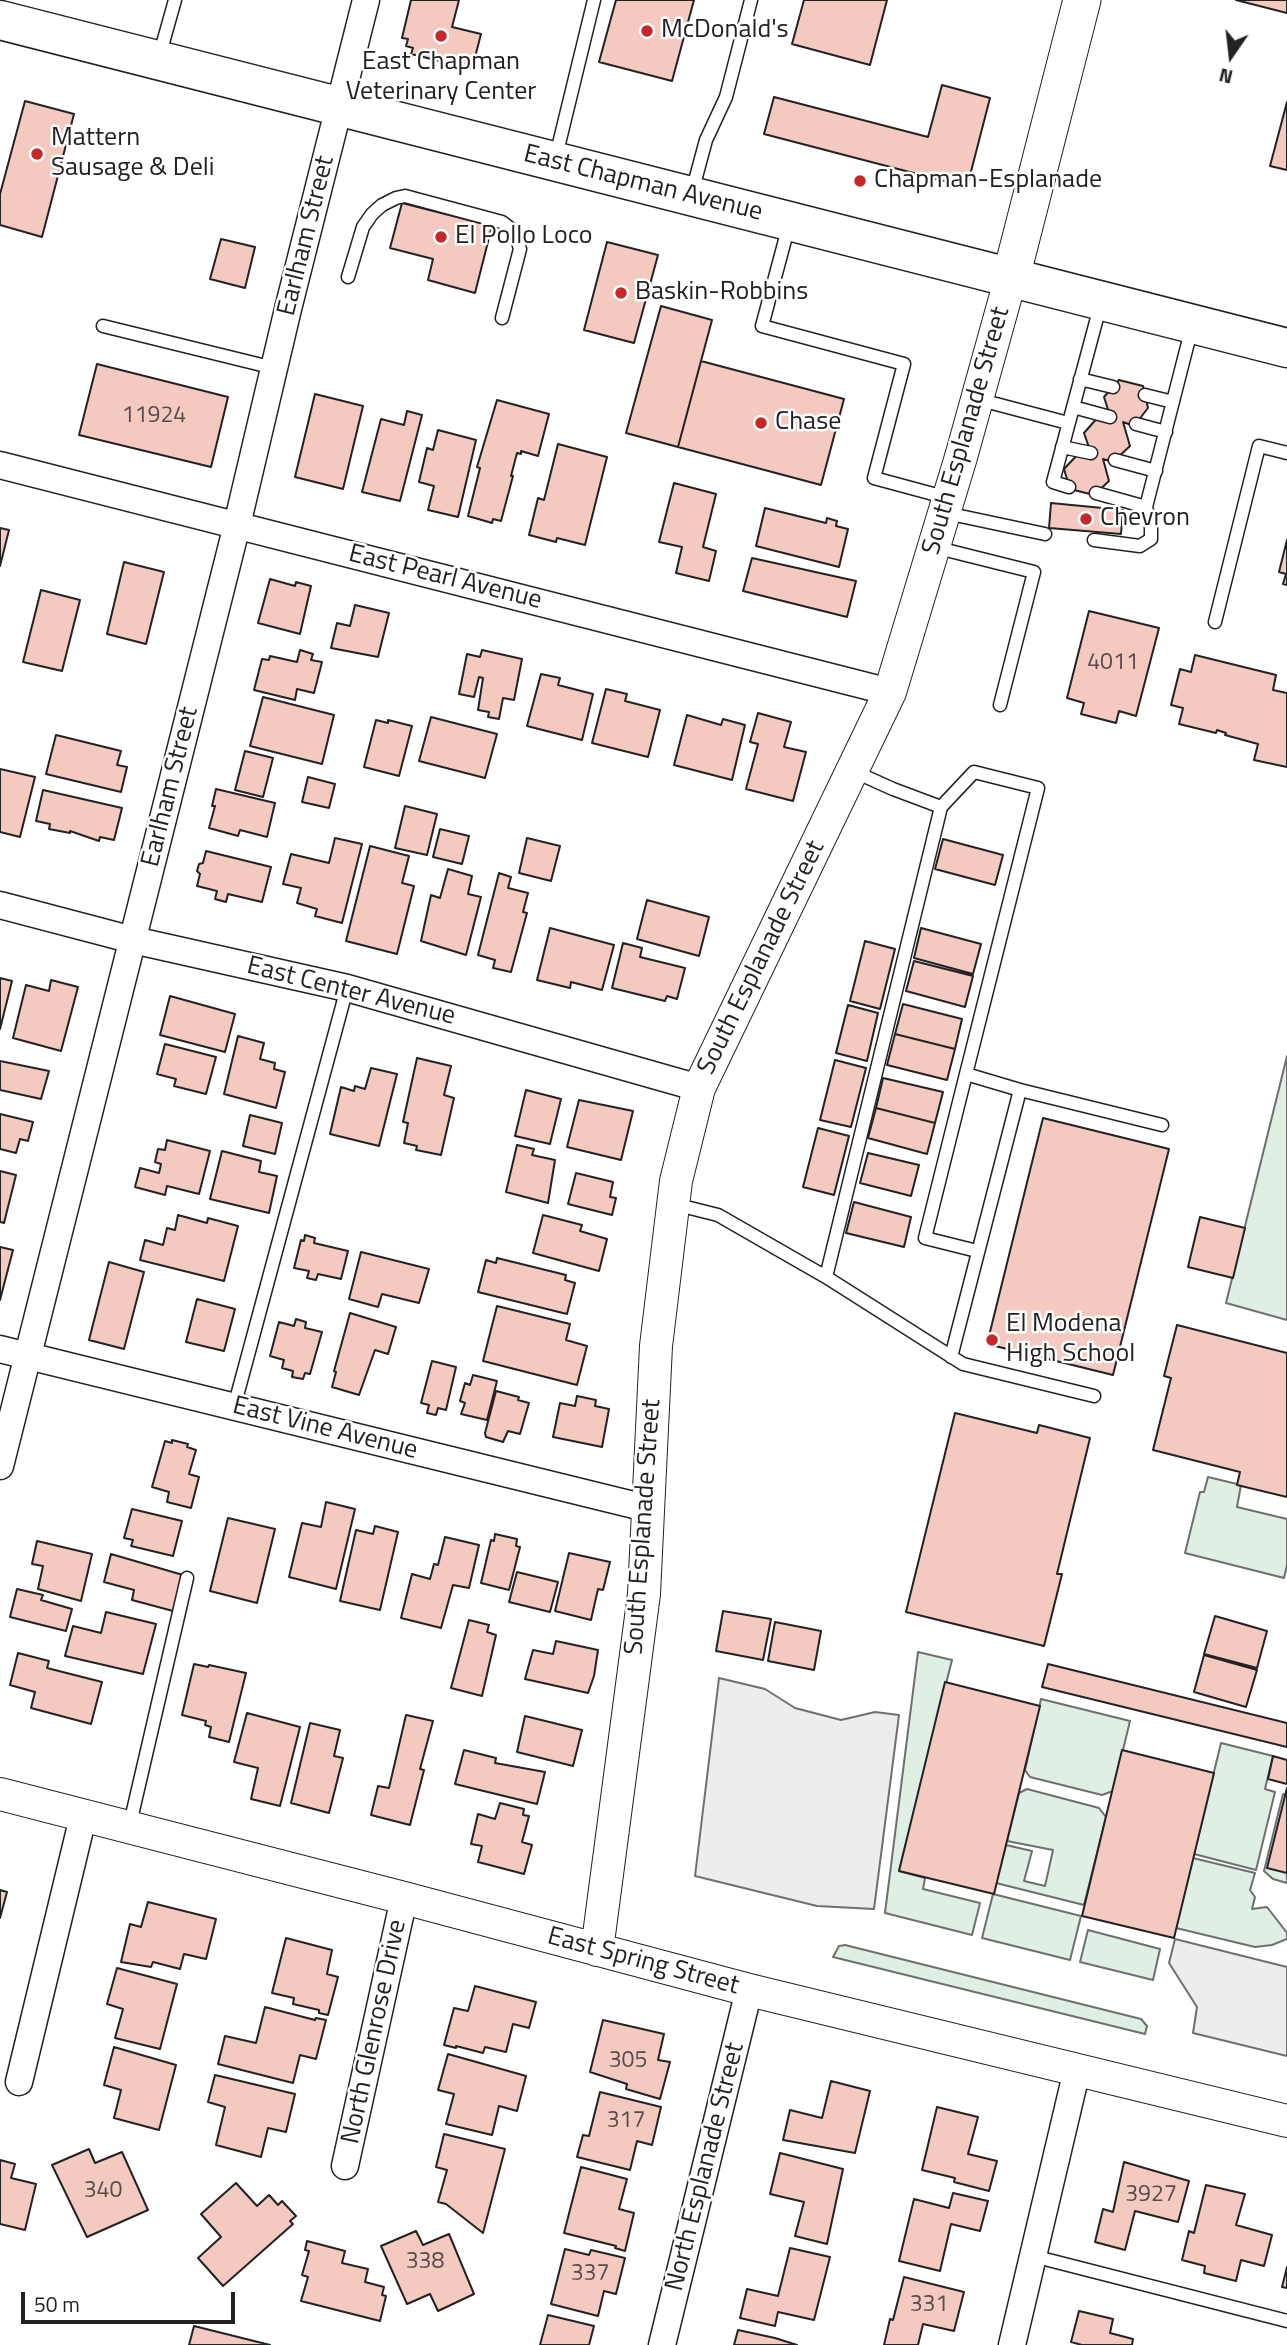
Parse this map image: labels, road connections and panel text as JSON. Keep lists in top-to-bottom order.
{
  "streets": {
    "main road": ["East Chapman Avenue", "South Esplanade Street"],
    "street": [
      "Earlham Street",
      "East Pearl Avenue",
      "East Center Avenue",
      "East Vine Avenue",
      "East Spring Street",
      "North Glenrose Drive",
      "North Esplanade Street"
    ]
  },
  "crossings": [
    ["East Chapman Avenue", "Earlham Street"],
    ["East Chapman Avenue", "South Esplanade Street"],
    ["Earlham Street", "East Pearl Avenue"],
    ["Earlham Street", "East Center Avenue"],
    ["Earlham Street", "East Vine Avenue"],
    ["South Esplanade Street", "East Pearl Avenue"],
    ["South Esplanade Street", "East Center Avenue"],
    ["South Esplanade Street", "East Vine Avenue"],
    ["South Esplanade Street", "East Spring Street"],
    ["East Spring Street", "North Glenrose Drive"],
    ["East Spring Street", "North Esplanade Street"]
  ],
  "places": [
    "McDonald's",
    "East Chapman Veterinary Center",
    "Mattern Sausage & Deli",
    "Chapman-Esplanade",
    "El Pollo Loco",
    "Baskin-Robbins",
    "Chase",
    "Chevron",
    "El Modena High School"
  ],
  "house_numbers": [
    "11924",
    "4011",
    "305",
    "317",
    "340",
    "3927",
    "338",
    "337",
    "331"
  ],
  "scale_bar": "50 m",
  "north": "bottom"
}
